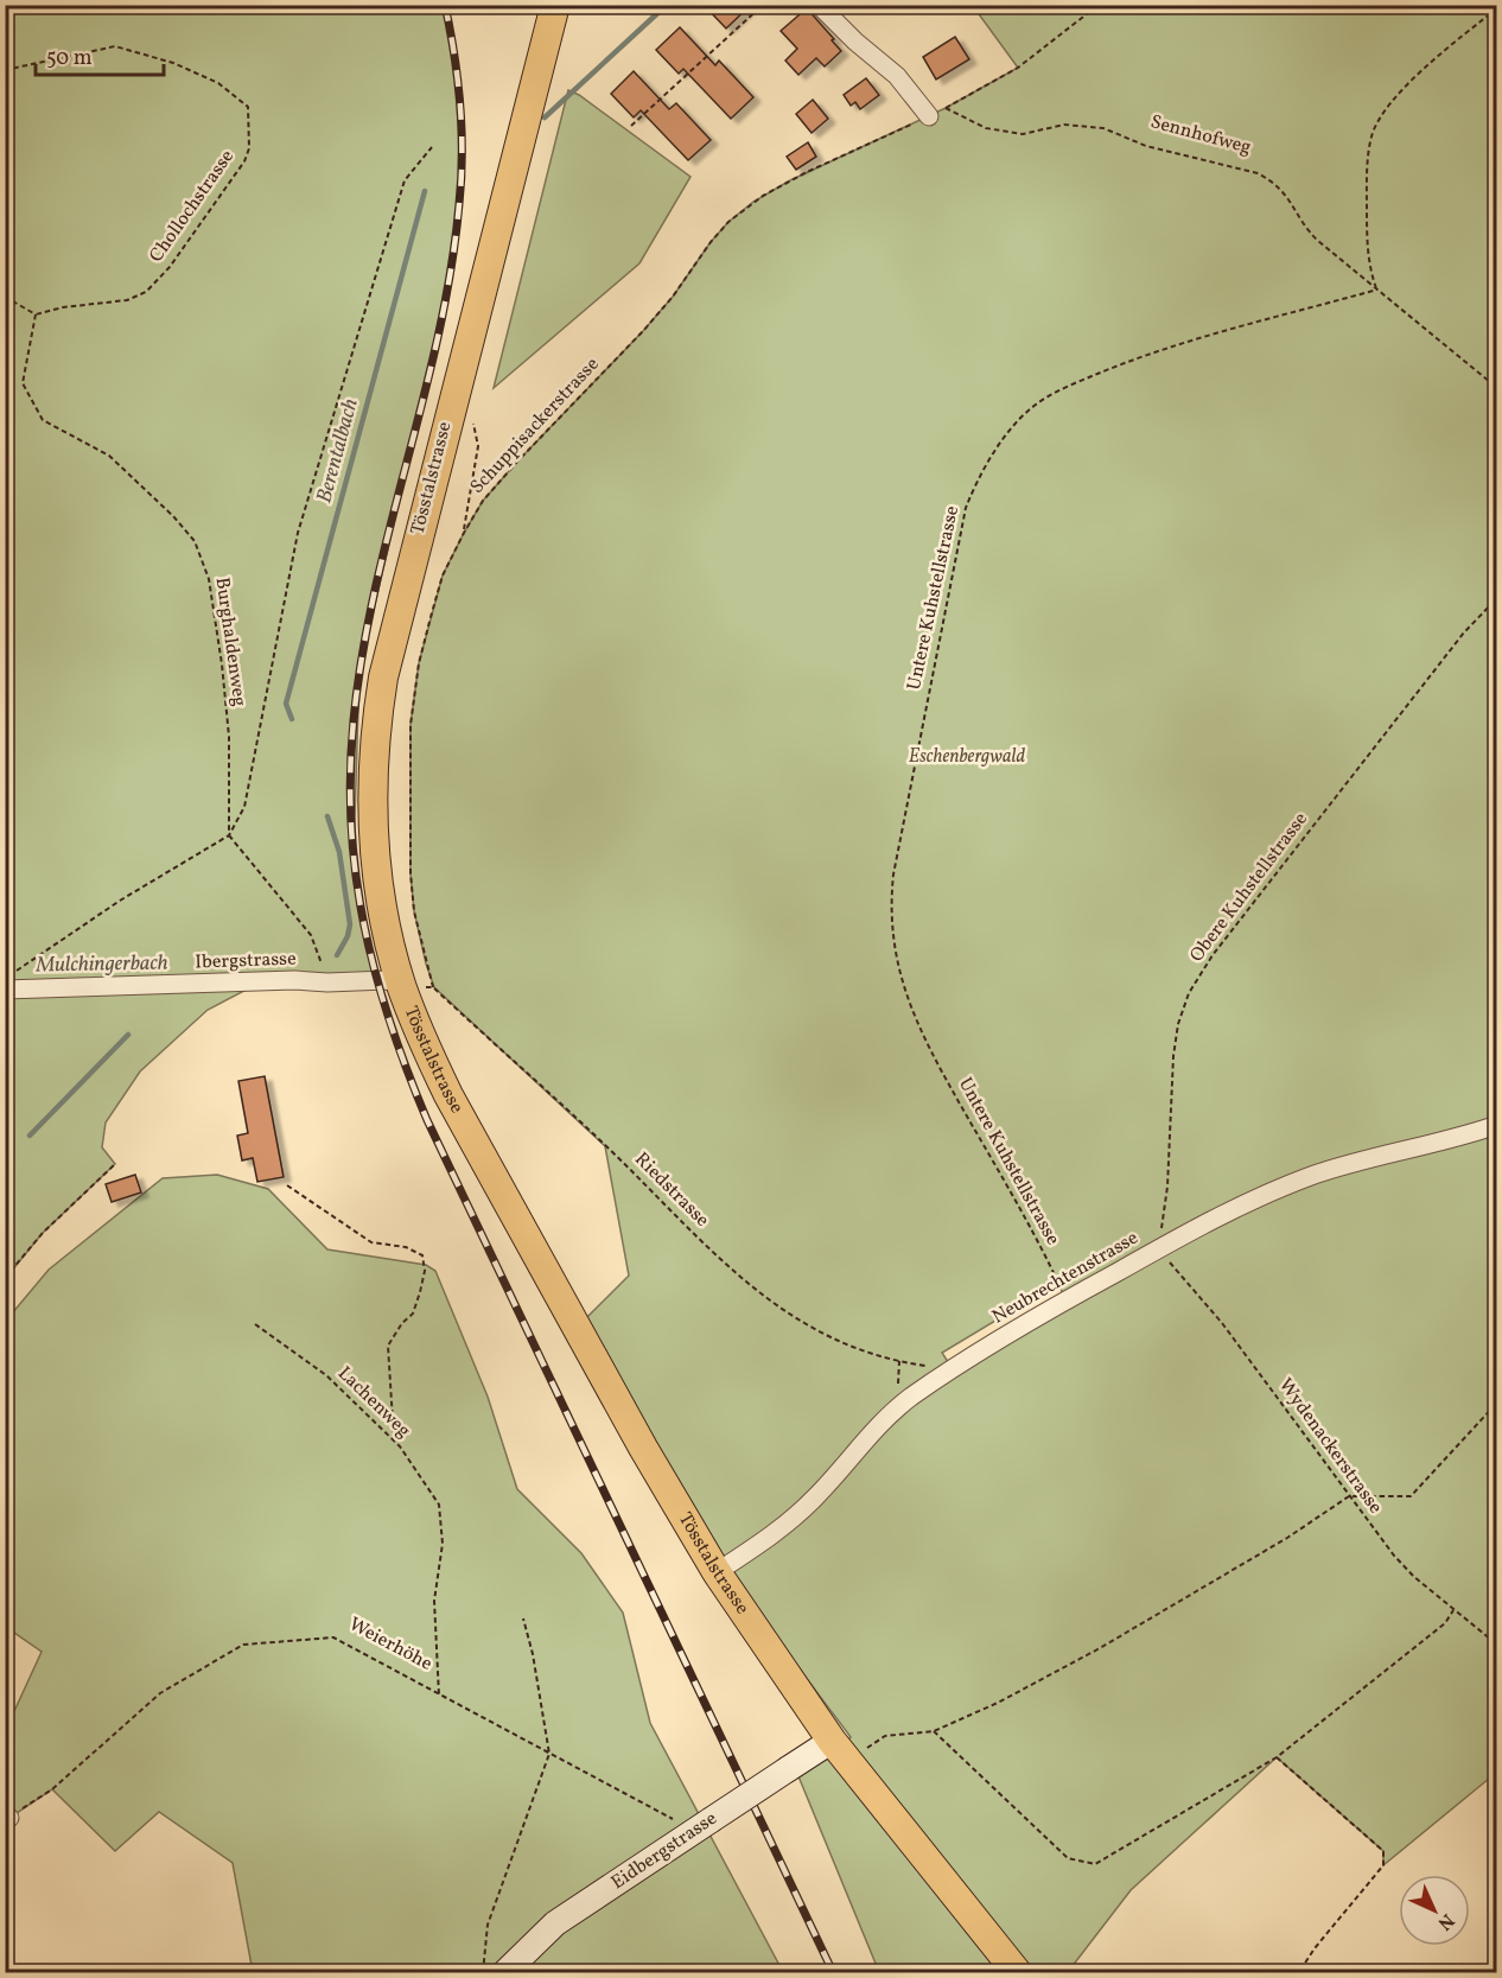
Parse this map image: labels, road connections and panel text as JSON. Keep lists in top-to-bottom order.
{
  "streets": {
    "main road": ["Tösstalstrasse"],
    "street": ["Ibergstrasse", "Neubrechtenstrasse", "Eidbergstrasse"],
    "path": [
      "Sennhofweg",
      "Chollochstrasse",
      "Schuppisackerstrasse",
      "Untere Kuhstellstrasse",
      "Burghaldenweg",
      "Obere Kuhstellstrasse",
      "Riedstrasse",
      "Lachenweg",
      "Wydenackerstrasse",
      "Weierhöhe"
    ]
  },
  "crossings": [
    ["Sennhofweg", "Untere Kuhstellstrasse"],
    ["Chollochstrasse", "Burghaldenweg"],
    ["Schuppisackerstrasse", "Riedstrasse"],
    ["Tösstalstrasse", "Ibergstrasse"],
    ["Tösstalstrasse", "Neubrechtenstrasse"],
    ["Tösstalstrasse", "Eidbergstrasse"],
    ["Untere Kuhstellstrasse", "Neubrechtenstrasse"],
    ["Obere Kuhstellstrasse", "Neubrechtenstrasse"],
    ["Obere Kuhstellstrasse", "Wydenackerstrasse"],
    ["Riedstrasse", "Neubrechtenstrasse"],
    ["Neubrechtenstrasse", "Wydenackerstrasse"],
    ["Lachenweg", "Weierhöhe"],
    ["Weierhöhe", "Eidbergstrasse"]
  ],
  "water": ["Berentalbach", "Mulchingerbach"],
  "parks": ["Eschenbergwald"],
  "scale_bar": "50 m",
  "north": "bottom right"
}
